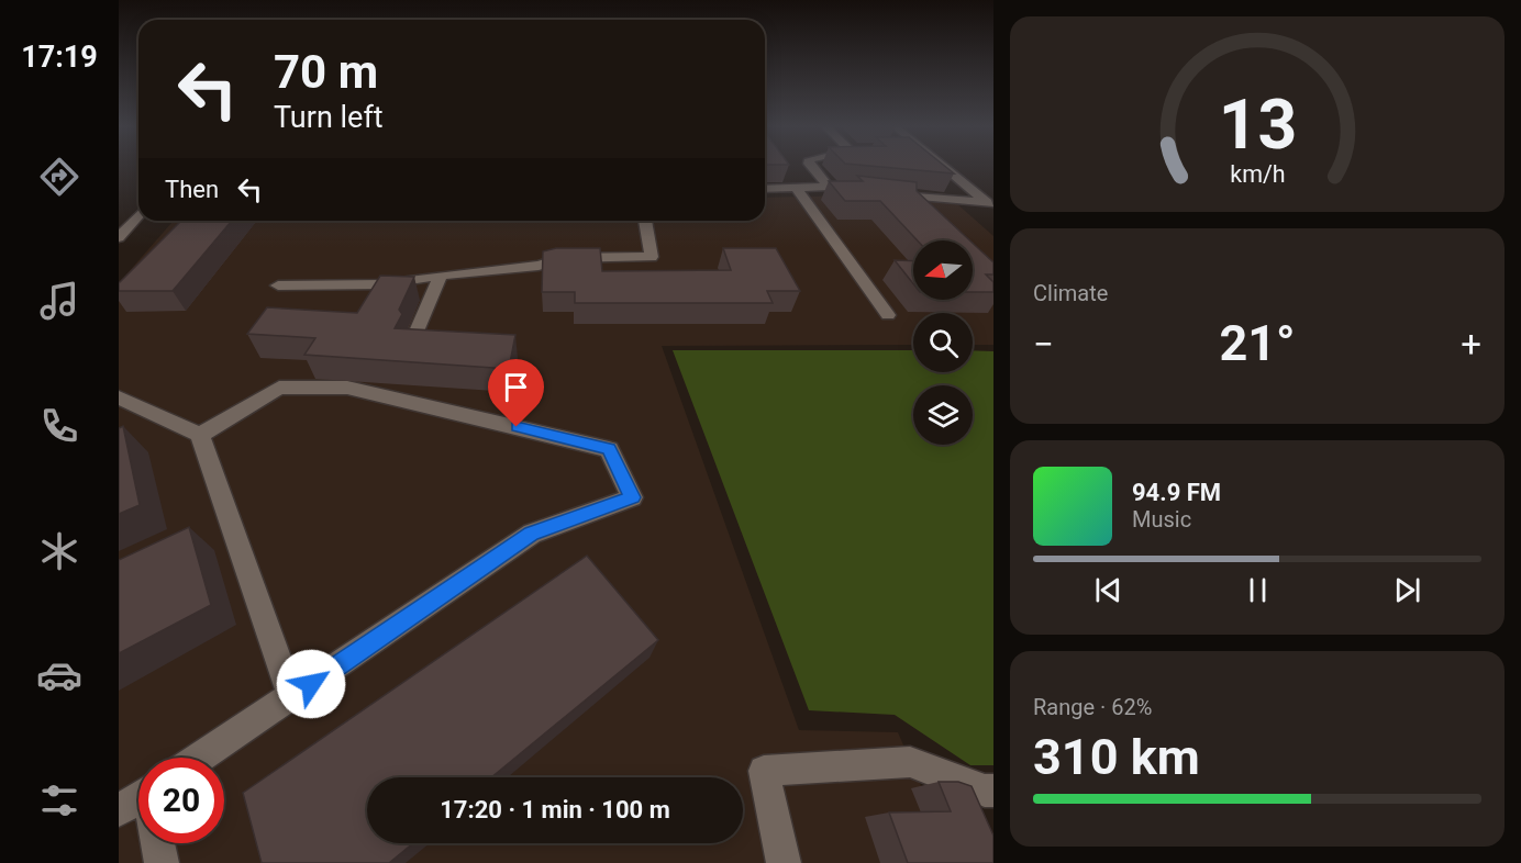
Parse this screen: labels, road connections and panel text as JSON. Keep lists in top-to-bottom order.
{
  "north": "left",
  "page": {
    "tabs": "17:19",
    "turn": ["70 m", "Turn left"],
    "then": "Then",
    "tile": [
      "Climate",
      ["Range · 62%", "310 km"]
    ],
    "heat": ["−", "21°", "+"],
    "song": ["94.9 FM", "Music"],
    "limit": "20",
    "trip": "17:20 · 1 min · 100 m",
    "gauge": ["13", "km/h"]
  }
}
